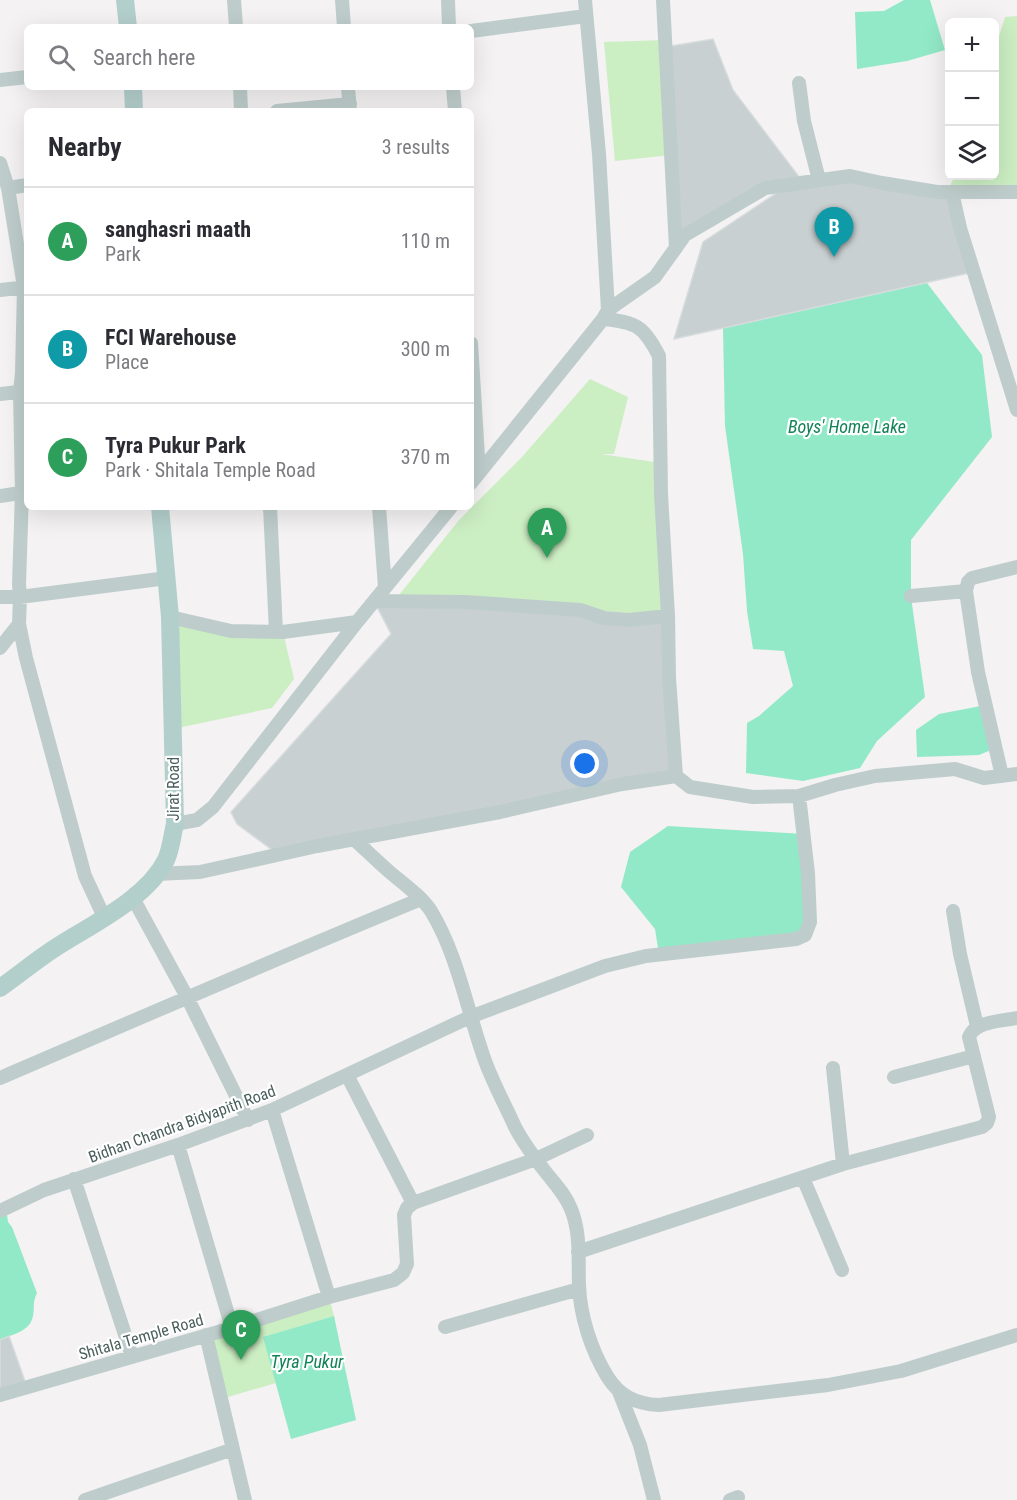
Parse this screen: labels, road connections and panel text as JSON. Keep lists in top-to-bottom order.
{
  "streets": {
    "main road": ["Jirat Road"],
    "street": ["Bidhan Chandra Bidyapith Road", "Shitala Temple Road"]
  },
  "water": ["Boys' Home Lake", "Tyra Pukur"],
  "page": {
    "map_buttons": ["+", "−"],
    "search": "Search here",
    "heading": ["Nearby", "3 results"],
    "list": [
      {
        "mark": "A",
        "name": "sanghasri maath",
        "note": "Park",
        "value": "110 m"
      },
      {
        "mark": "B",
        "name": "FCI Warehouse",
        "note": "Place",
        "value": "300 m"
      },
      {
        "mark": "C",
        "name": "Tyra Pukur Park",
        "note": "Park · Shitala Temple Road",
        "value": "370 m"
      }
    ],
    "pins": ["B", "A", "C"]
  }
}
